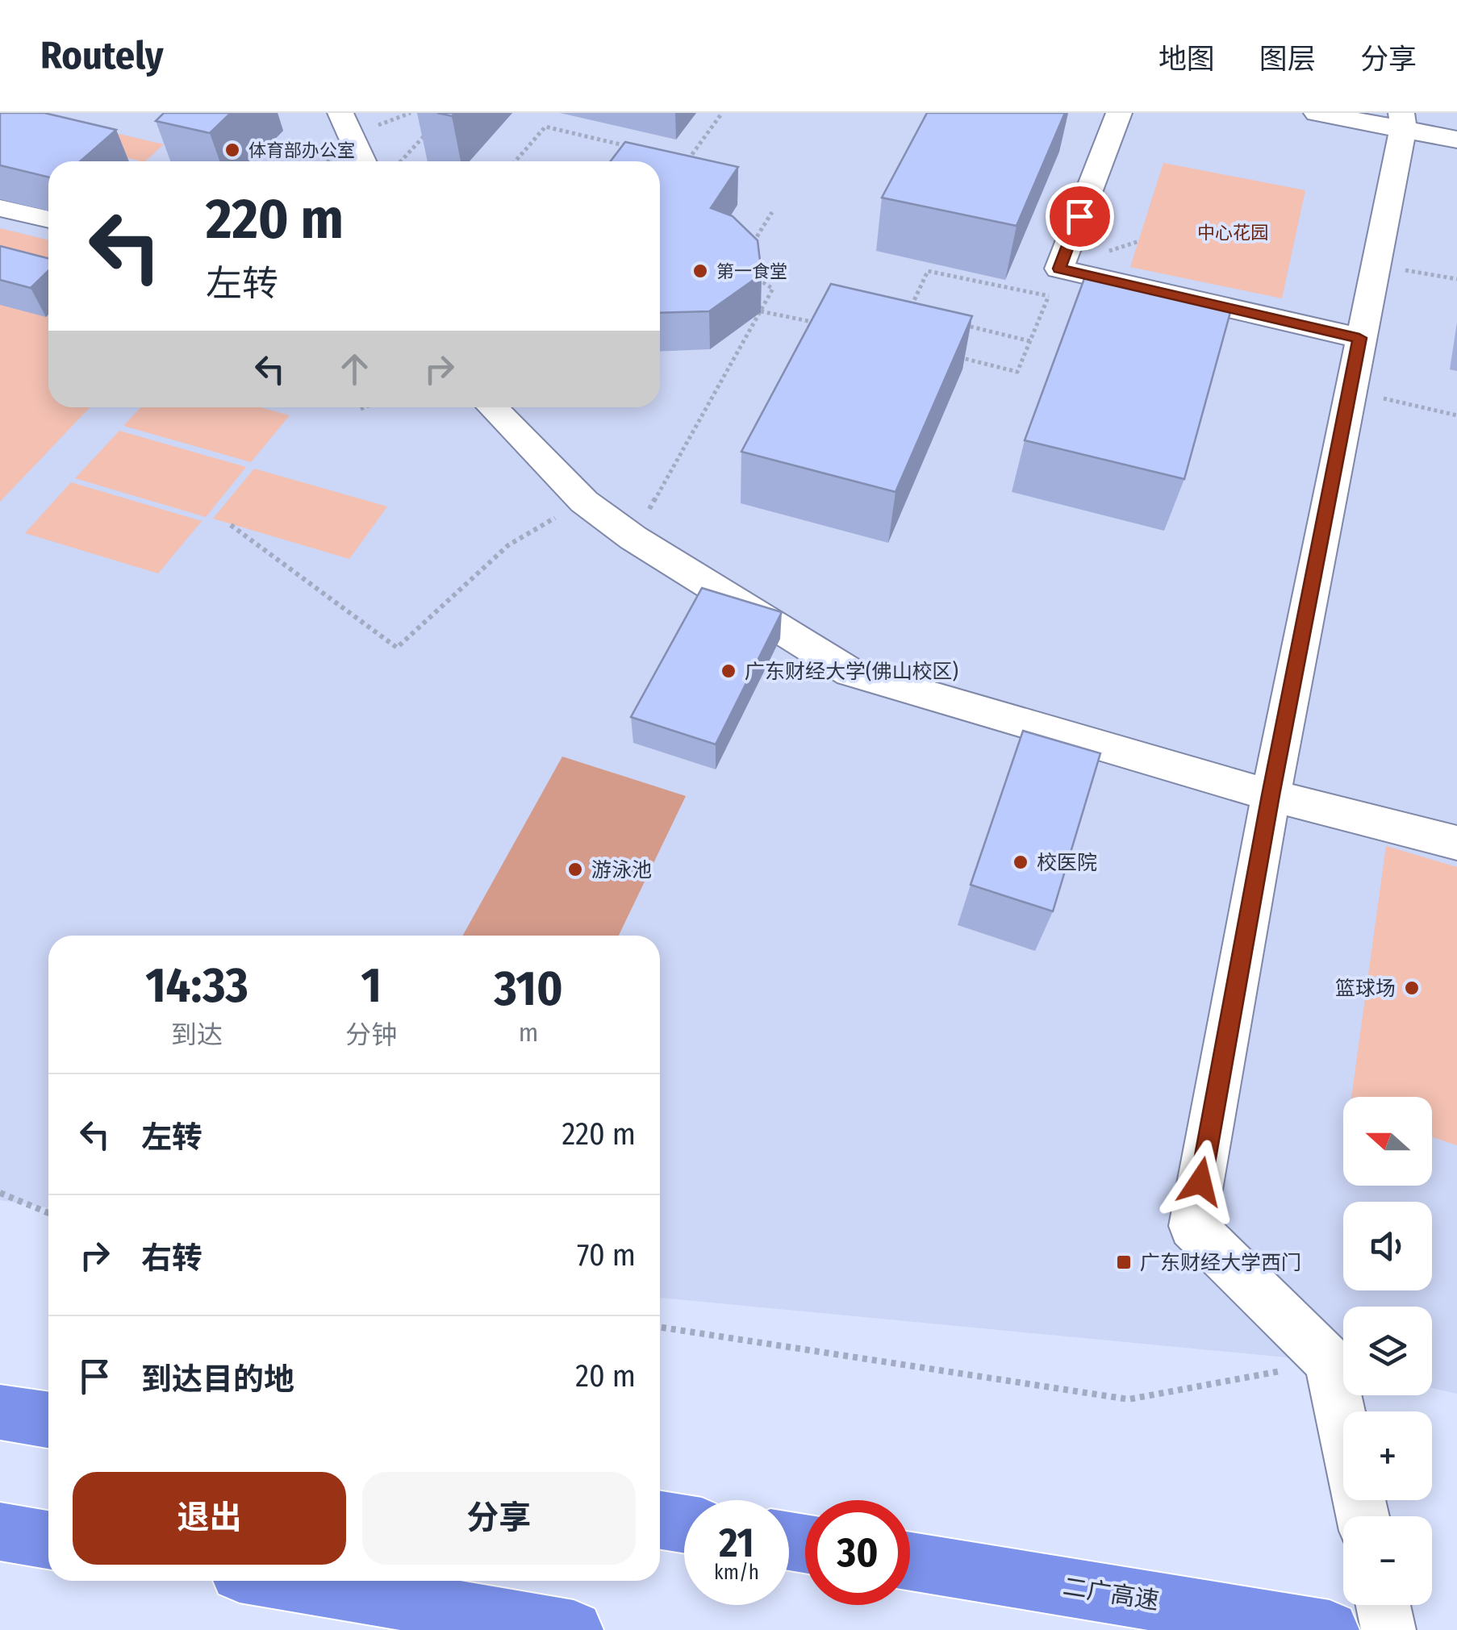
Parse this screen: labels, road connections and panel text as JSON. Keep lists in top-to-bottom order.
{
  "streets": {
    "highway": ["二广高速"]
  },
  "parks": ["中心花园"],
  "places": {
    "other": [
      "体育部办公室",
      "第一食堂",
      "广东财经大学(佛山校区)",
      "校医院",
      "游泳池",
      "篮球场"
    ],
    "transit": ["广东财经大学西门"]
  },
  "north": "left",
  "page": {
    "header": "Routely",
    "nav": ["地图", "图层", "分享"],
    "turn": ["220 m", "左转"],
    "eta": [
      "14:33",
      "到达",
      "1",
      "分钟",
      "310",
      "m"
    ],
    "list": [
      {
        "name": "左转",
        "value": "220 m"
      },
      {
        "name": "右转",
        "value": "70 m"
      },
      {
        "name": "到达目的地",
        "value": "20 m"
      }
    ],
    "map_buttons": ["+", "−"],
    "buttons": ["退出", "分享"],
    "speed": "21 km/h",
    "limit": "30"
  }
}
